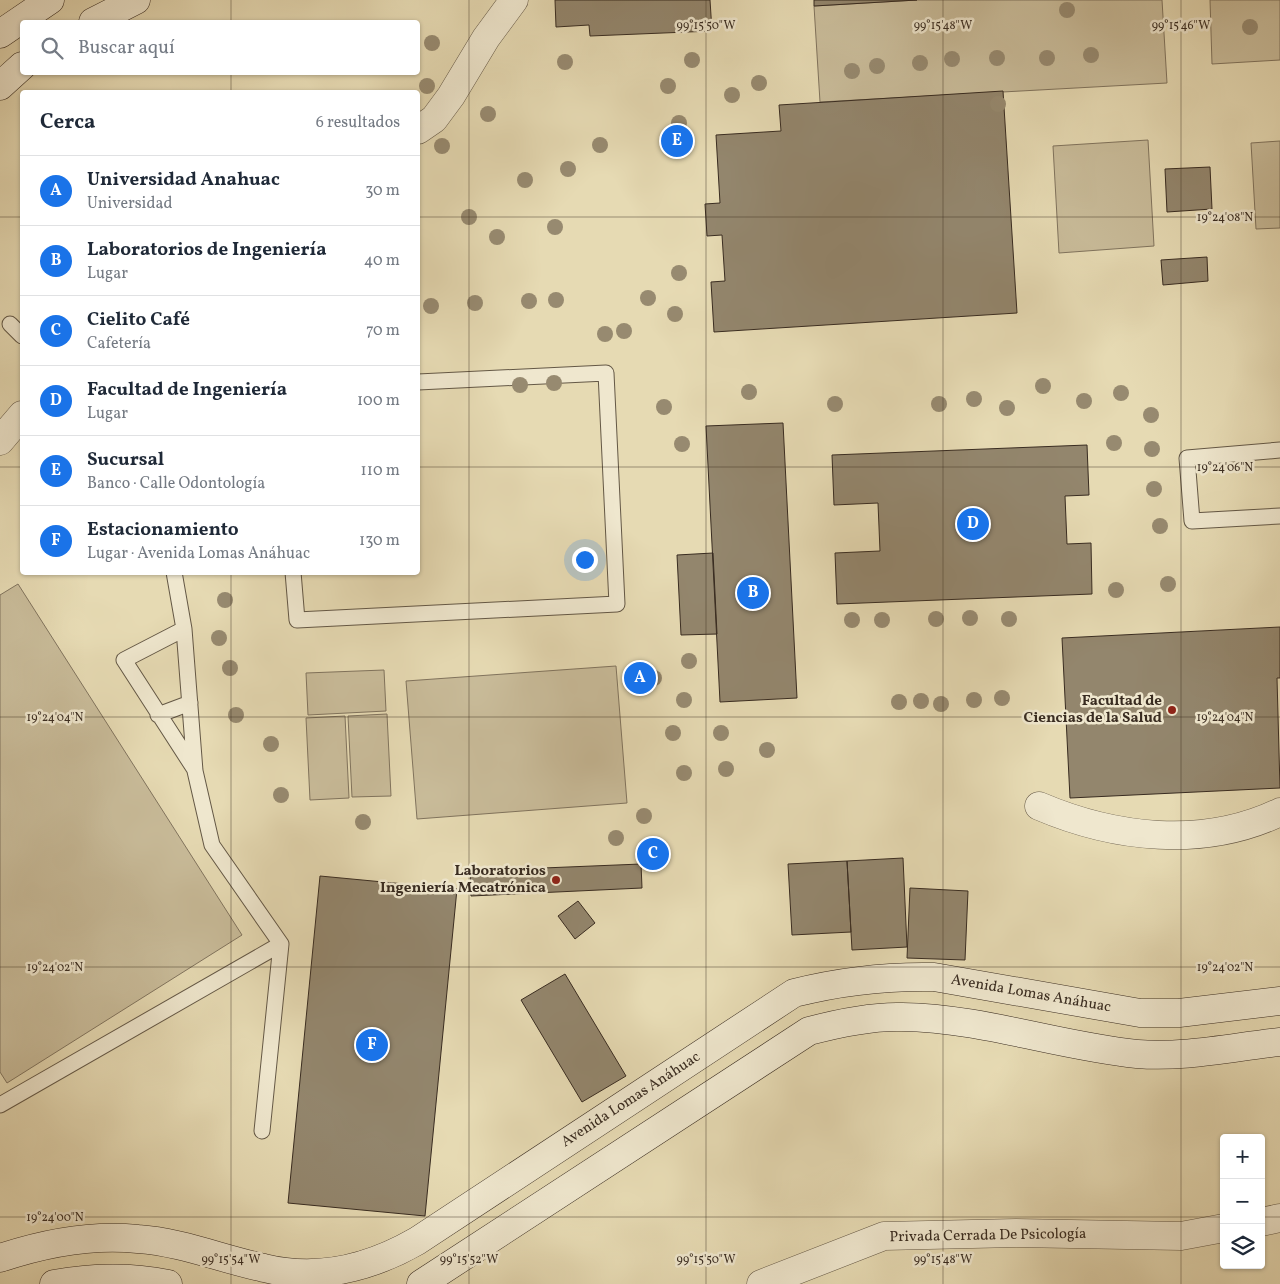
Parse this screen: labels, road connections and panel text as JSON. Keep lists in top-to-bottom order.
{
  "streets": {
    "main road": ["Avenida Lomas Anáhuac", "Privada Cerrada De Psicología"]
  },
  "places": ["Facultad de Ciencias de la Salud", "Laboratorios Ingeniería Mecatrónica"],
  "page": {
    "search": "Buscar aquí",
    "heading": ["Cerca", "6 resultados"],
    "pins": [
      "E",
      "D",
      "B",
      "A",
      "C",
      "F"
    ],
    "list": [
      {
        "mark": "A",
        "name": "Universidad Anahuac",
        "note": "Universidad",
        "value": "30 m"
      },
      {
        "mark": "B",
        "name": "Laboratorios de Ingeniería",
        "note": "Lugar",
        "value": "40 m"
      },
      {
        "mark": "C",
        "name": "Cielito Café",
        "note": "Cafetería",
        "value": "70 m"
      },
      {
        "mark": "D",
        "name": "Facultad de Ingeniería",
        "note": "Lugar",
        "value": "100 m"
      },
      {
        "mark": "E",
        "name": "Sucursal",
        "note": "Banco · Calle Odontología",
        "value": "110 m"
      },
      {
        "mark": "F",
        "name": "Estacionamiento",
        "note": "Lugar · Avenida Lomas Anáhuac",
        "value": "130 m"
      }
    ],
    "map_buttons": ["+", "−"]
  },
  "coordinates": [
    "99°15'50\"W",
    "99°15'48\"W",
    "99°15'46\"W",
    "19°24'08\"N",
    "19°24'06\"N",
    "19°24'04\"N",
    "19°24'02\"N",
    "19°24'00\"N",
    "99°15'54\"W",
    "99°15'52\"W"
  ]
}
